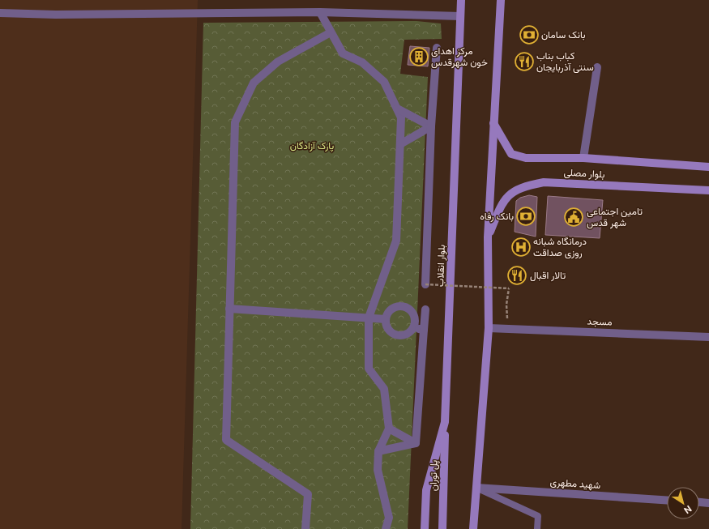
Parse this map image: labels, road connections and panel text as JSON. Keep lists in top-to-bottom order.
{
  "streets": {
    "main road": ["بلوار مصلی", "بلوار انقلاب", "پل توران"],
    "street": ["مسجد", "شهید مطهری"]
  },
  "crossings": [
    ["بلوار انقلاب", "پل توران"]
  ],
  "parks": ["پارک آزادگان"],
  "places": {
    "bank": ["بانک سامان", "بانک رفاه"],
    "building": ["مرکز اهدای خون شهرقدس"],
    "restaurant": ["کباب بناب سنتی آذربایجان", "تالار اقبال"],
    "public building": ["تامین اجتماعی شهر قدس"],
    "hospital": ["درمانگاه شبانه روزی صداقت"]
  },
  "north": "bottom right"
}
